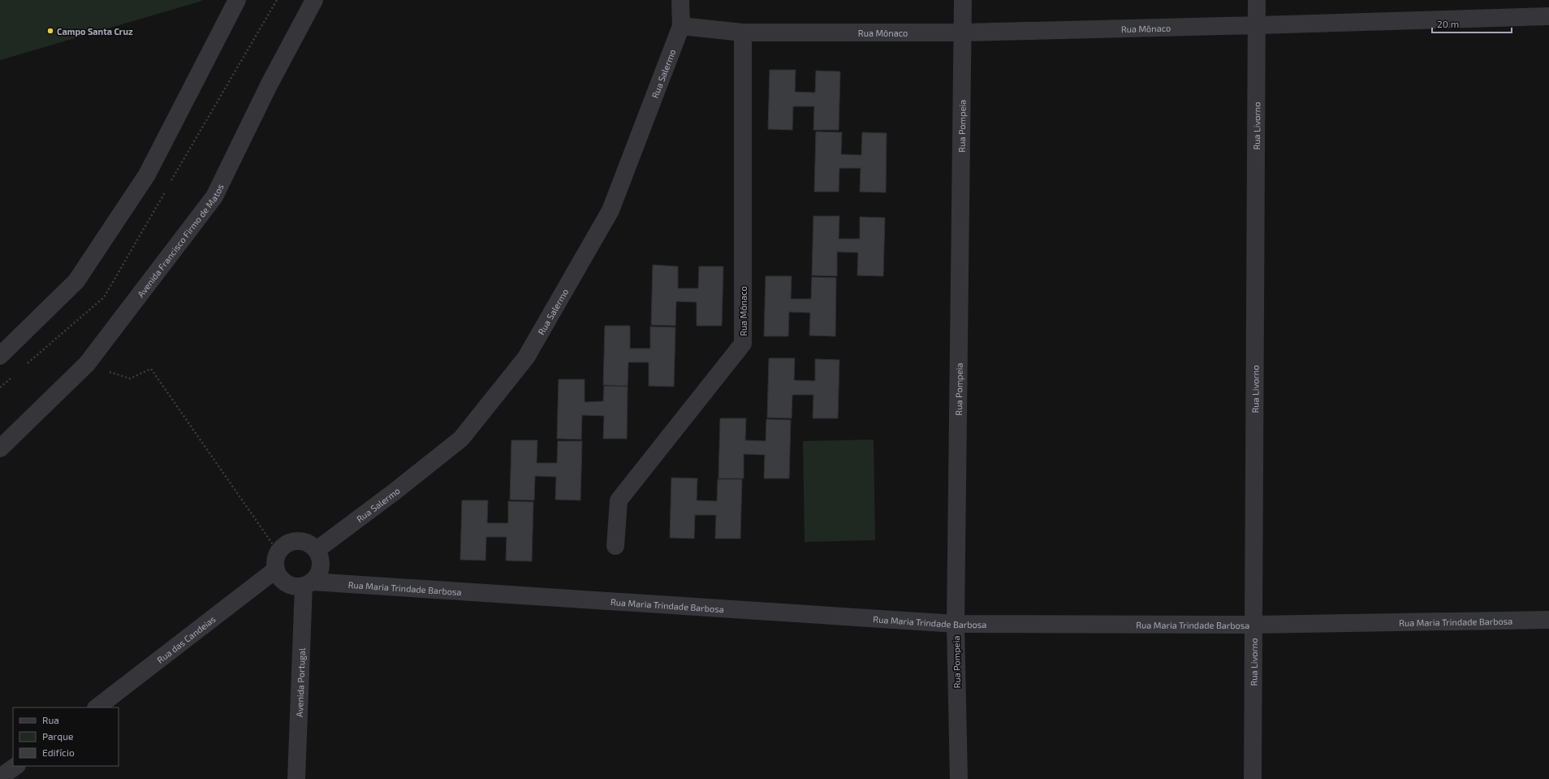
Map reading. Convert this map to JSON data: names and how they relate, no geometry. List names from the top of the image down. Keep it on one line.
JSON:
{"streets":{"street":["Rua Mônaco","Rua Salermo","Rua Livorno","Rua Pompeia","Avenida Francisco Firmo de Matos","Rua Maria Trindade Barbosa","Rua das Candeias","Avenida Portugal"]},"crossings":[["Rua Mônaco","Rua Salermo"],["Rua Mônaco","Rua Livorno"],["Rua Mônaco","Rua Pompeia"],["Rua Salermo","Rua Maria Trindade Barbosa"],["Rua Salermo","Rua das Candeias"],["Rua Salermo","Avenida Portugal"],["Rua Livorno","Rua Maria Trindade Barbosa"],["Rua Pompeia","Rua Maria Trindade Barbosa"],["Rua Maria Trindade Barbosa","Rua das Candeias"],["Rua Maria Trindade Barbosa","Avenida Portugal"],["Rua das Candeias","Avenida Portugal"]],"places":["Campo Santa Cruz"],"legend":["Rua","Parque","Edifício"],"scale_bar":"20 m"}
